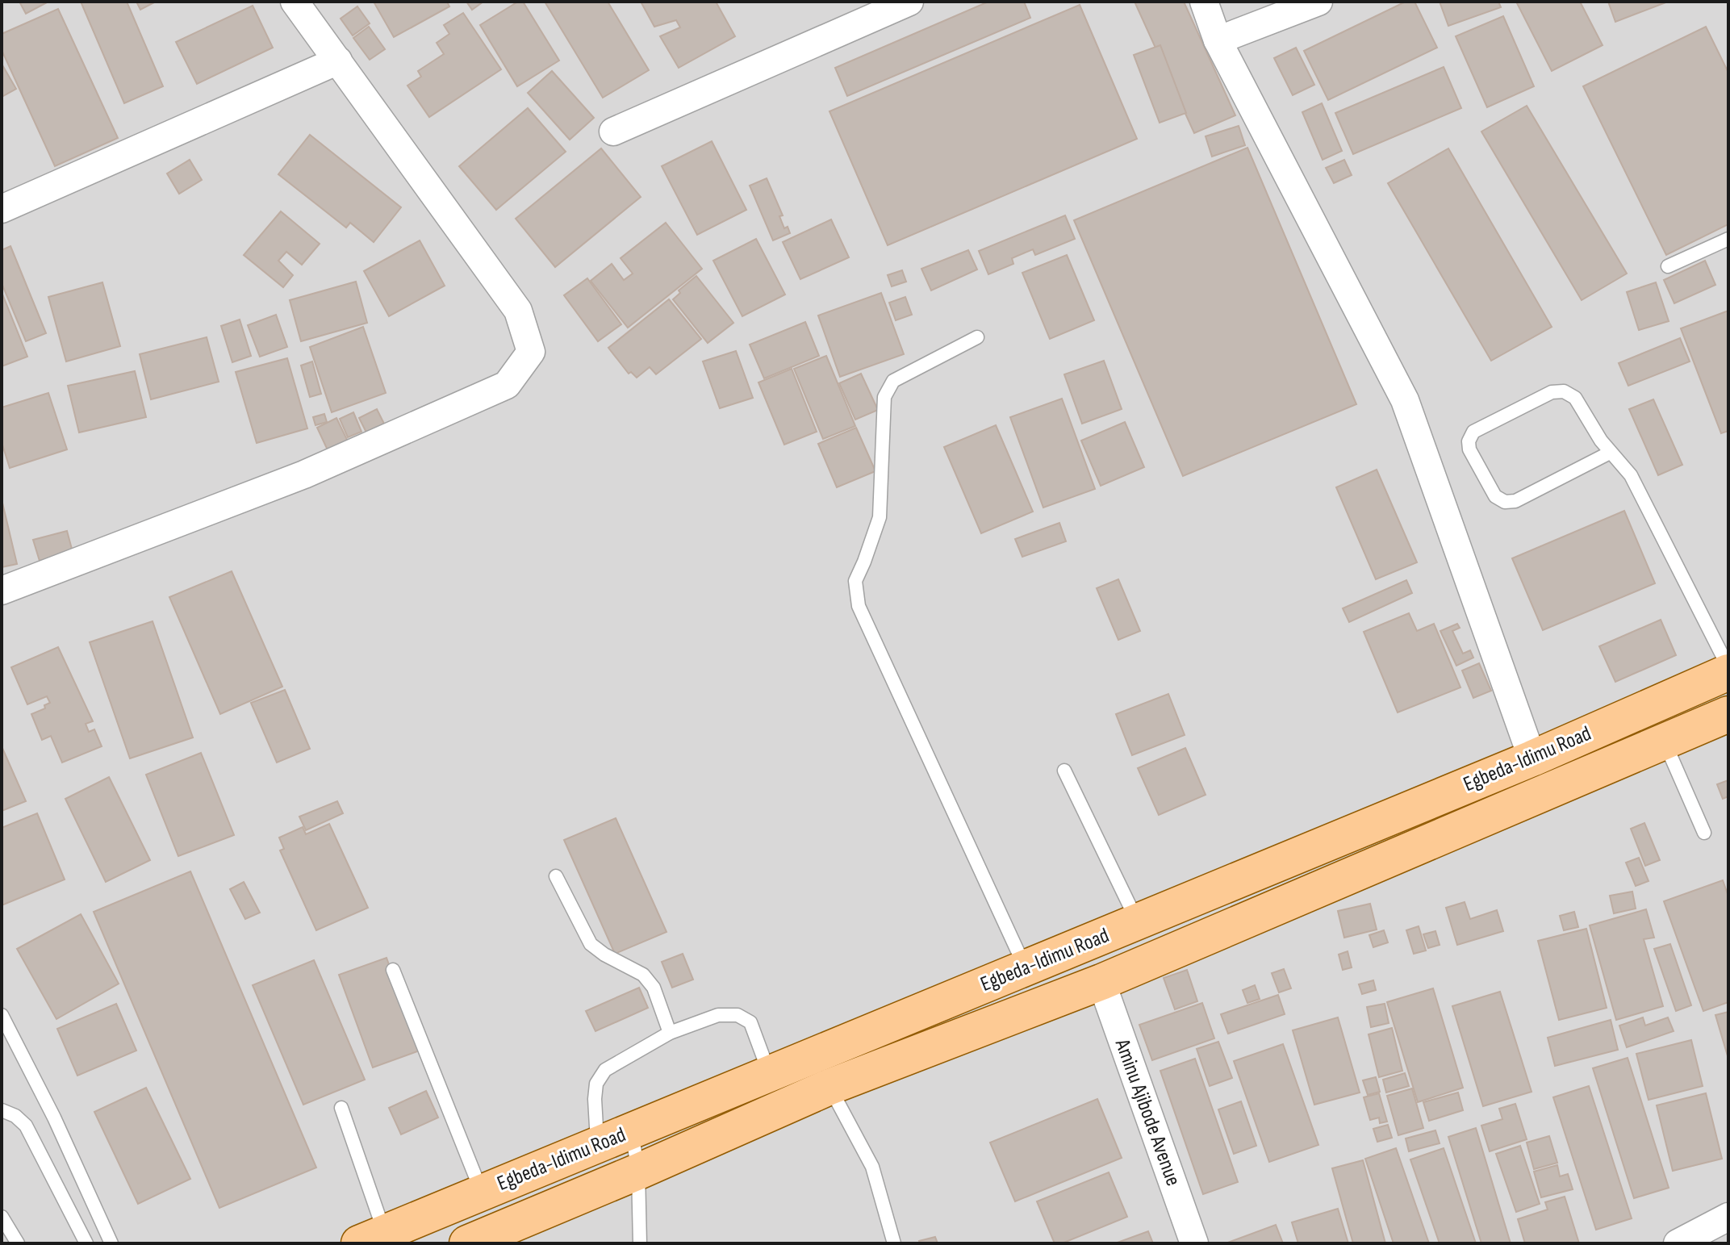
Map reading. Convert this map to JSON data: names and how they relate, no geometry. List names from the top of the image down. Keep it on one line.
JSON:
{"streets":{"main road":["Egbeda-Idimu Road"],"street":["Aminu Ajibode Avenue"]},"crossings":[["Egbeda-Idimu Road","Aminu Ajibode Avenue"]]}
